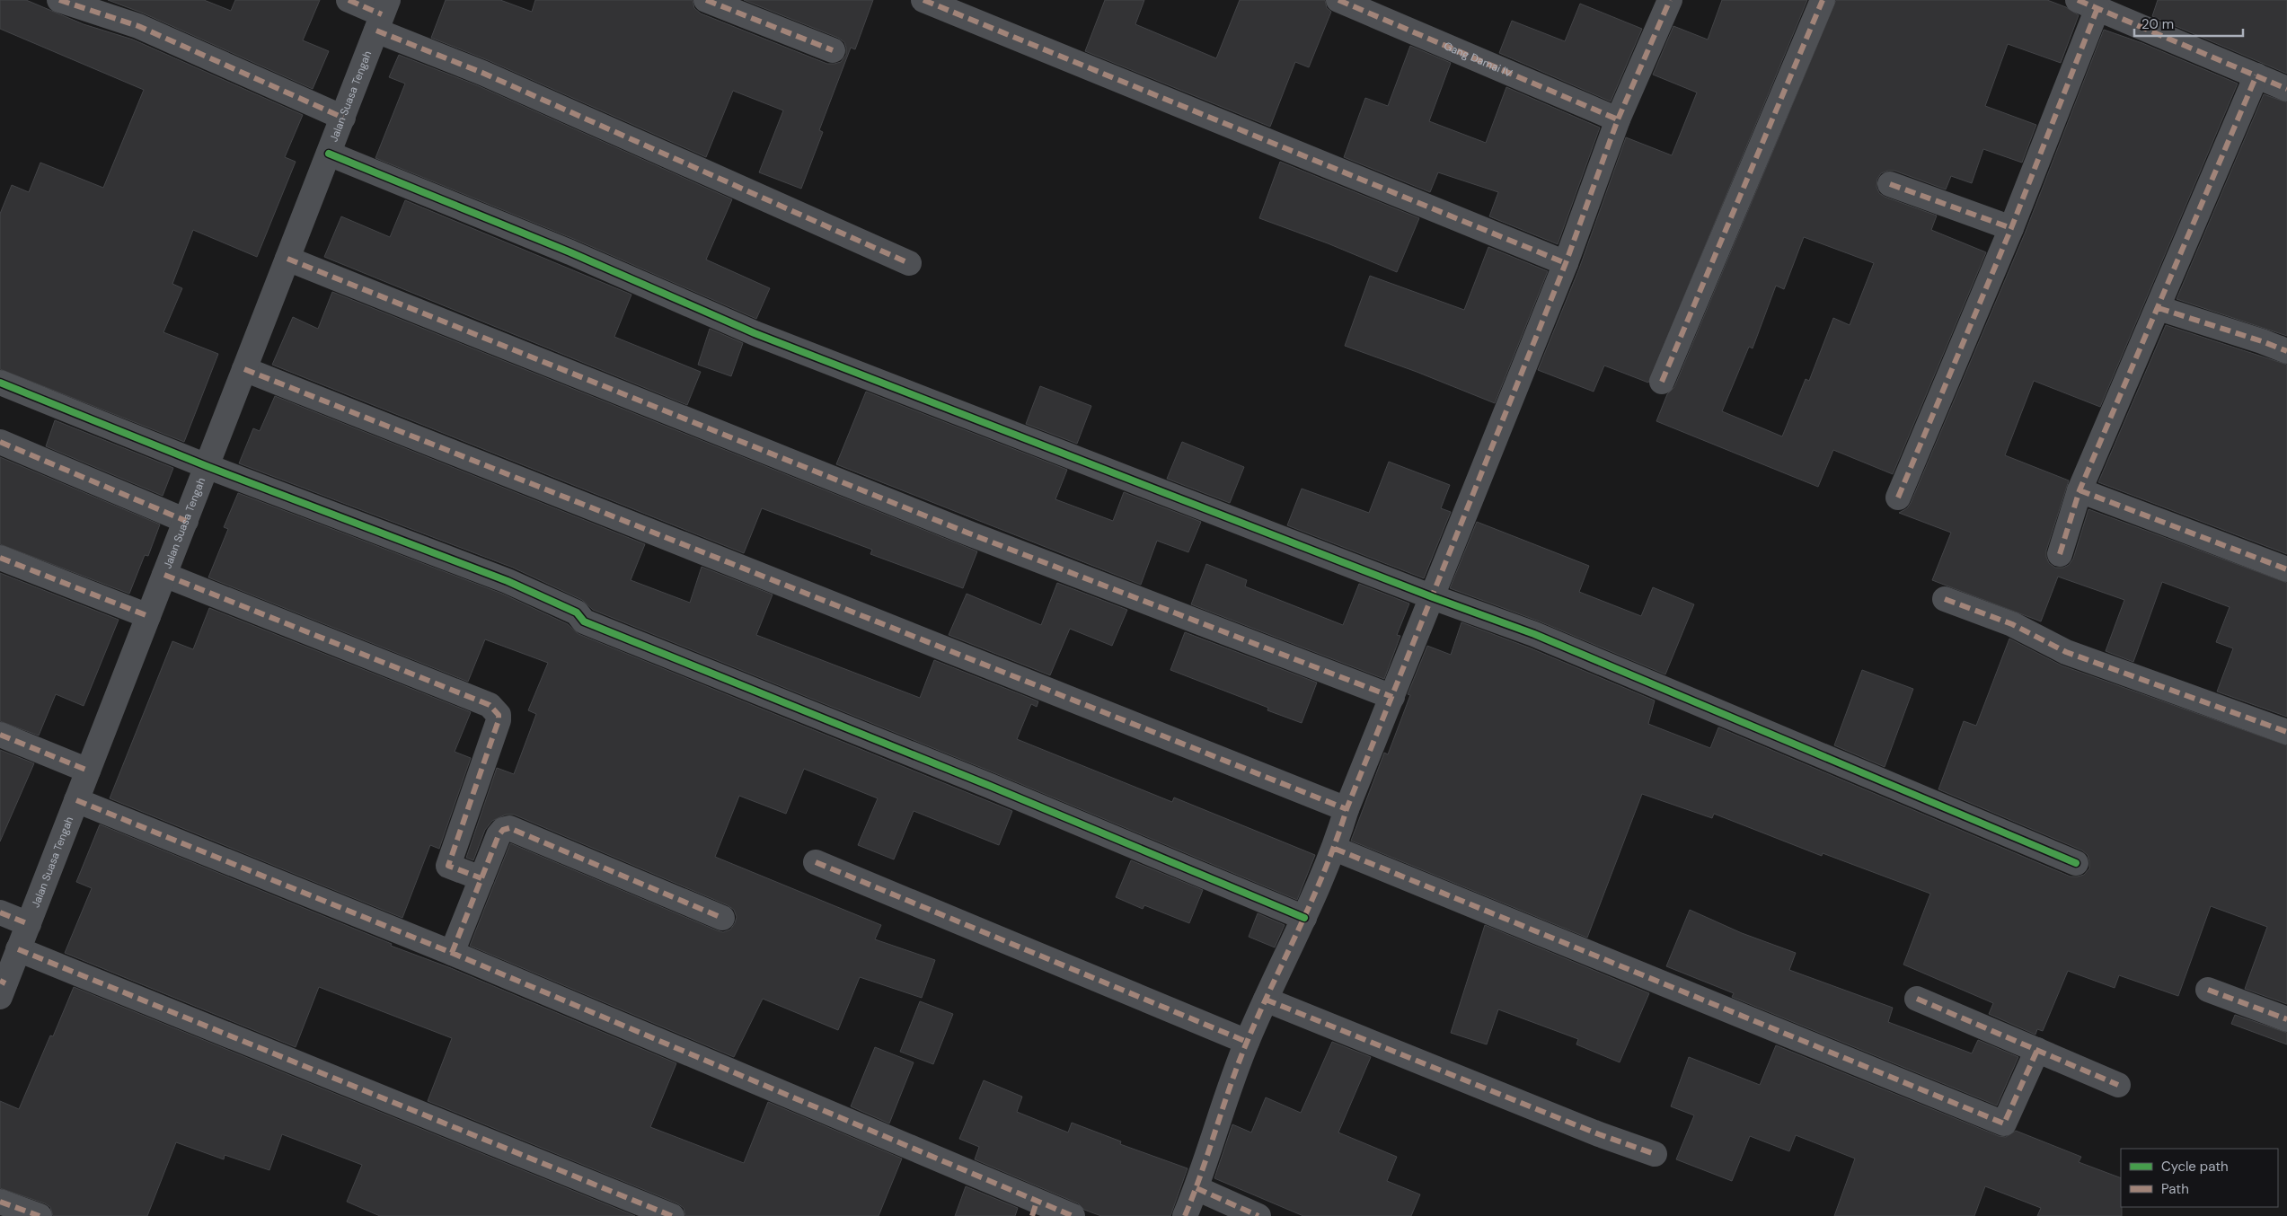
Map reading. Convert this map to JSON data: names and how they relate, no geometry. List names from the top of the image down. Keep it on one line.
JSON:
{"streets":{"street":["Gang Damai IV","Jalan Suasa Tengah"]},"legend":["Cycle path","Path"],"scale_bar":"20 m"}
